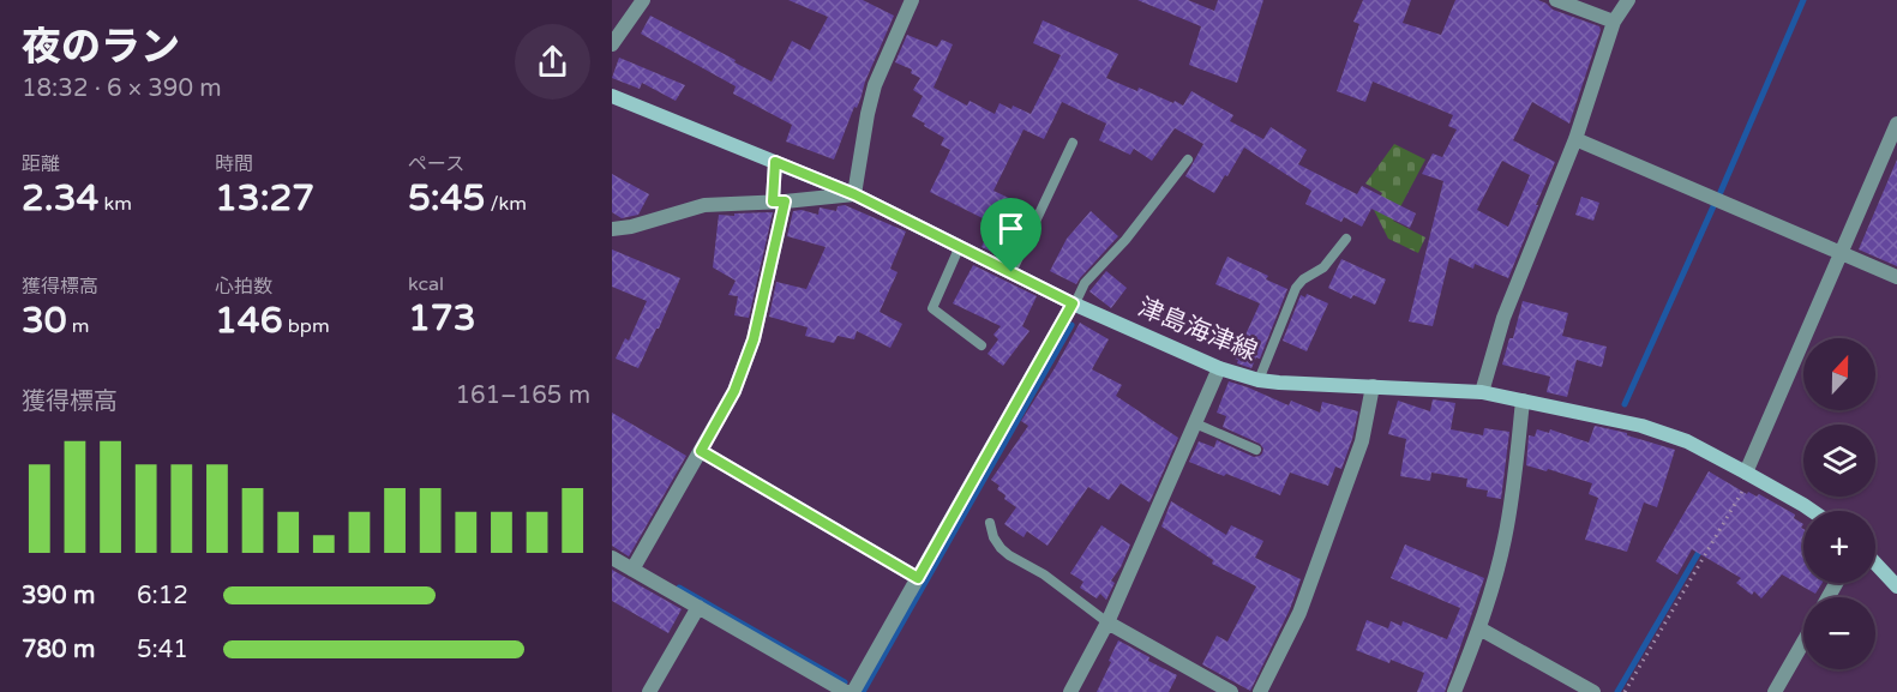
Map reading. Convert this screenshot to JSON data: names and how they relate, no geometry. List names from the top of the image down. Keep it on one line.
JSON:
{"streets":{"main road":["津島海津線"]},"north":"top","page":{"heading":["夜のラン","18:32 · 6 × 390 m"],"stats":[["距離","2.34 km"],["時間","13:27"],["ペース","5:45 /km"],["獲得標高","30 m"],["心拍数","146 bpm"],["kcal","173"]],"map_buttons":["+","−"],"chart":["獲得標高","161–165 m"],"list":[{"name":"390 m","note":"6:12"},{"name":"780 m","note":"5:41"}]}}
